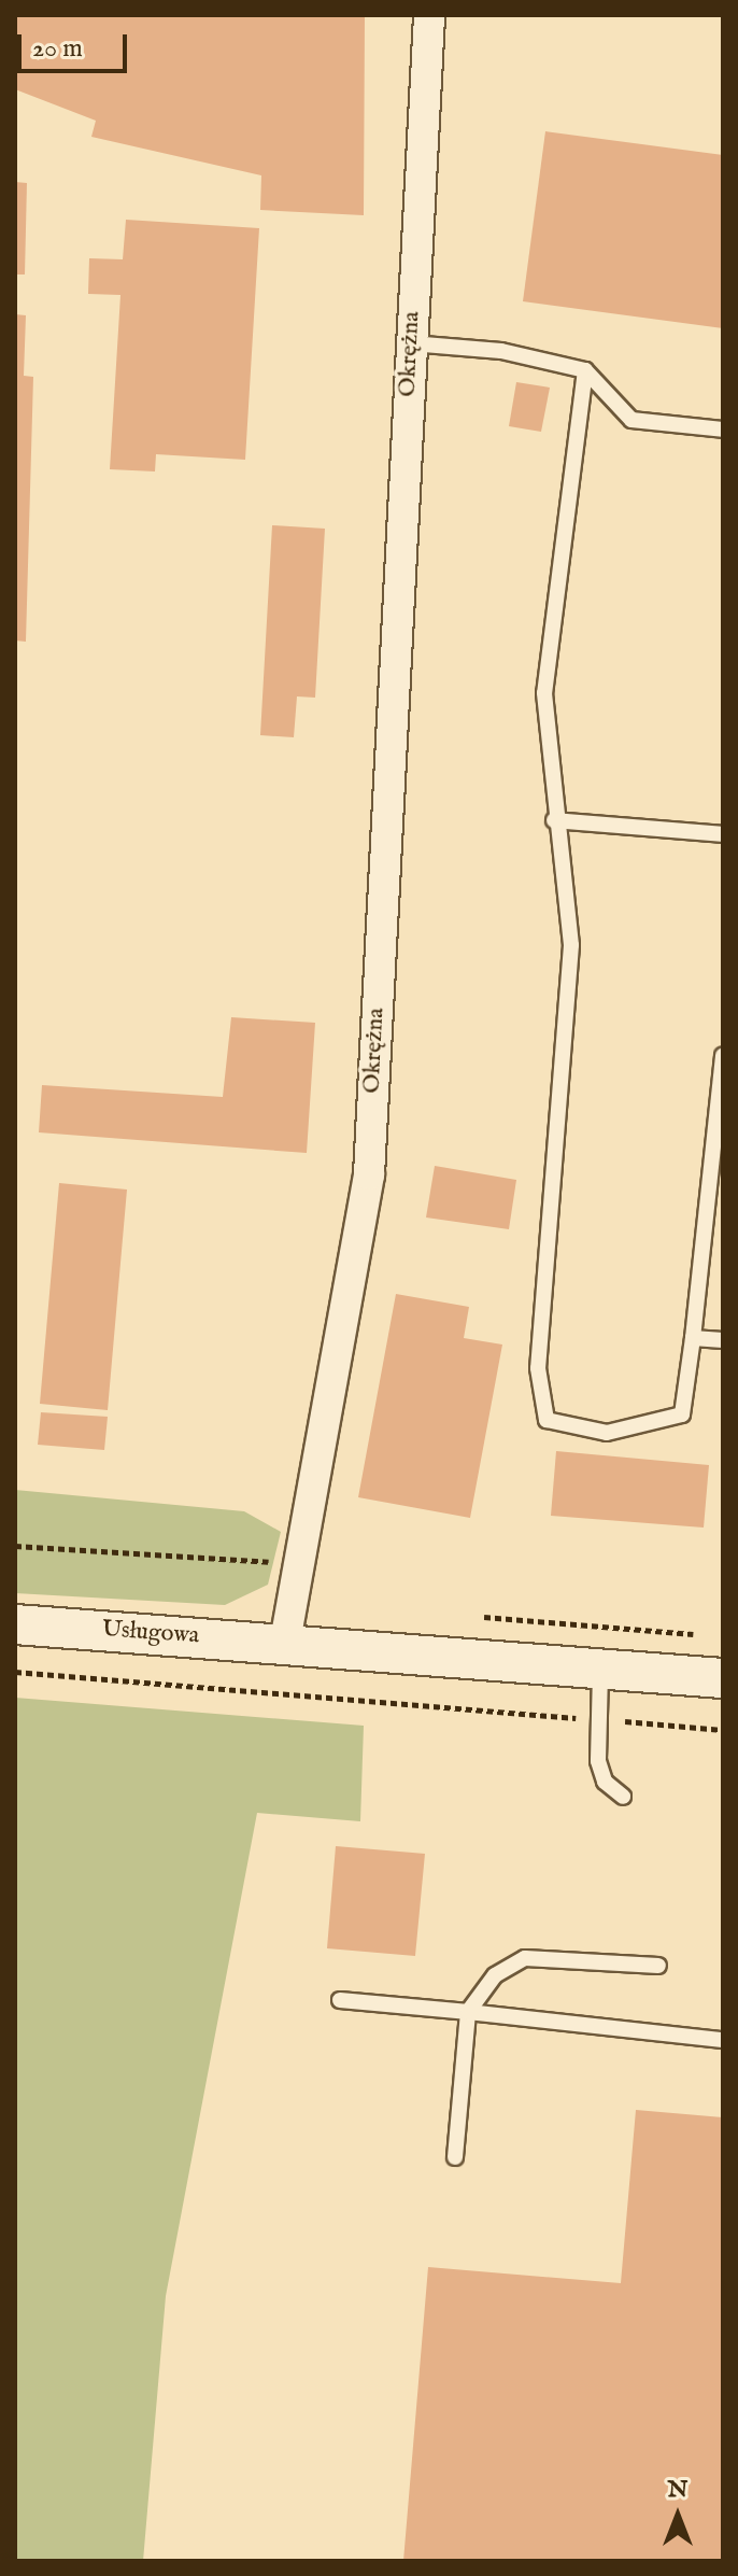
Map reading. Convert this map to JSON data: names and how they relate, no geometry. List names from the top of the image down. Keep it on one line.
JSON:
{"streets":{"street":["Okrężna","Usługowa"]},"crossings":[["Okrężna","Usługowa"]],"scale_bar":"20 m","north":"top"}
